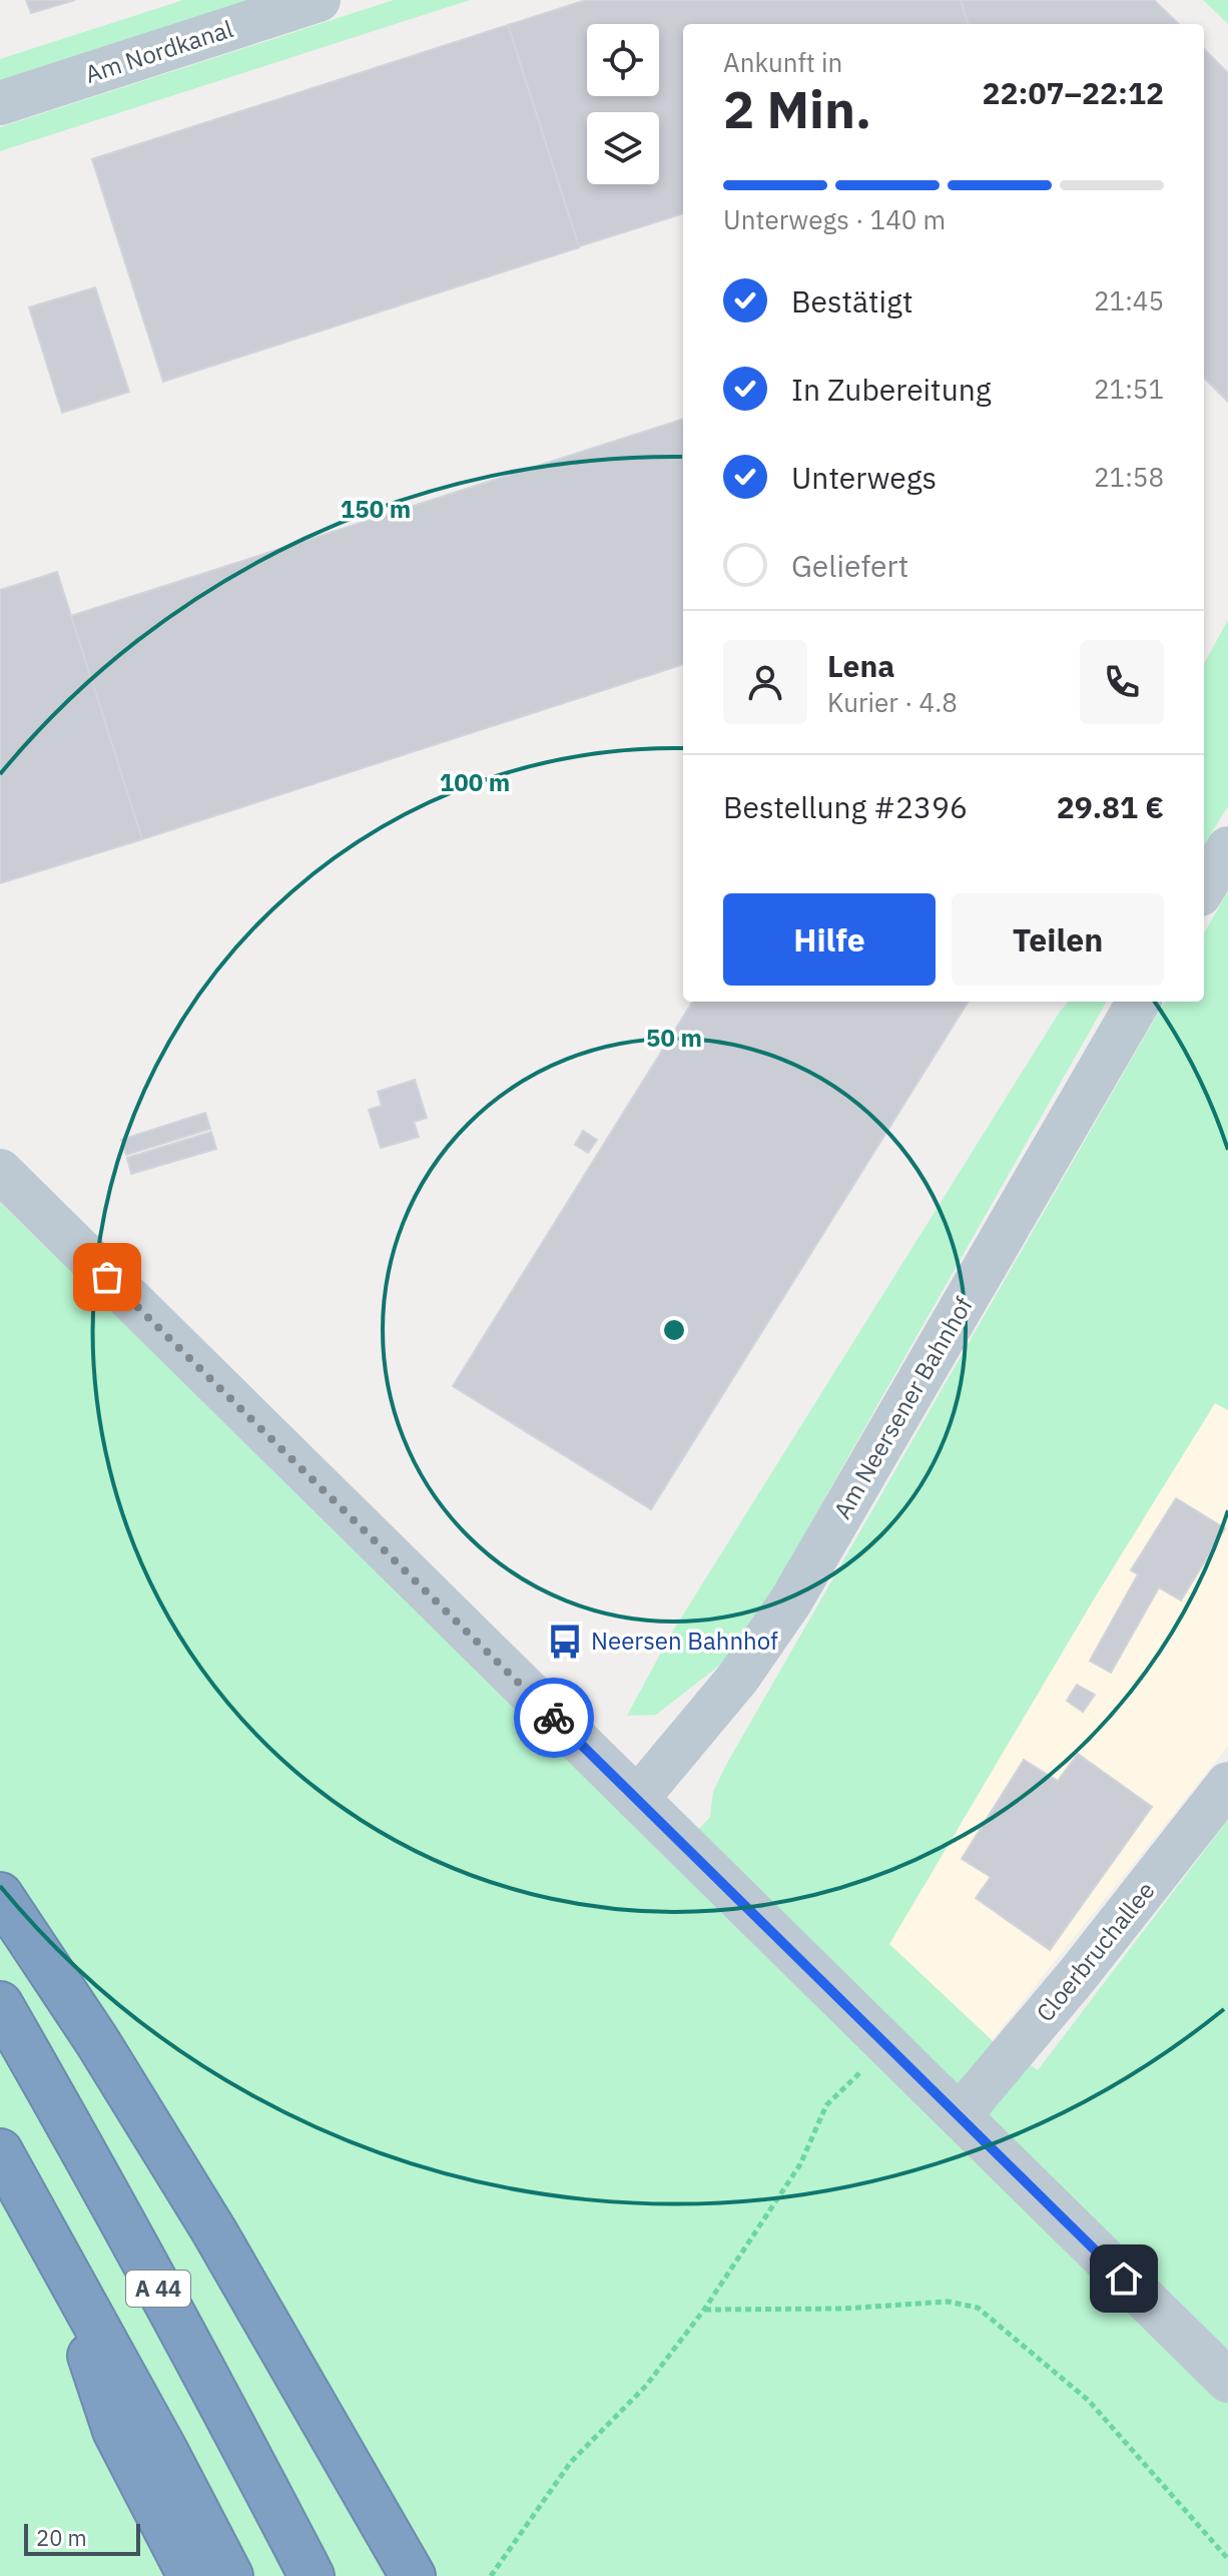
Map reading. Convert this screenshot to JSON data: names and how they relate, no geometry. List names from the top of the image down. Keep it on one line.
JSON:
{"streets":{"highway":["A 44"],"street":["Am Nordkanal","Am Neersener Bahnhof","Cloerbruchallee"]},"places":{"bus stop":["Neersen Bahnhof"]},"scale_bar":"20 m","page":{"heading":["2 Min.","Ankunft in","22:07–22:12"],"panel":["Lena","Kurier · 4.8","Bestellung #2396","29.81 €"],"bar":"Unterwegs · 140 m","list":[["Bestätigt","21:45"],["In Zubereitung","21:51"],["Unterwegs","21:58"],"Geliefert"],"buttons":["Hilfe","Teilen"],"scale":"20 m"},"rings":["150 m","100 m","50 m"]}
